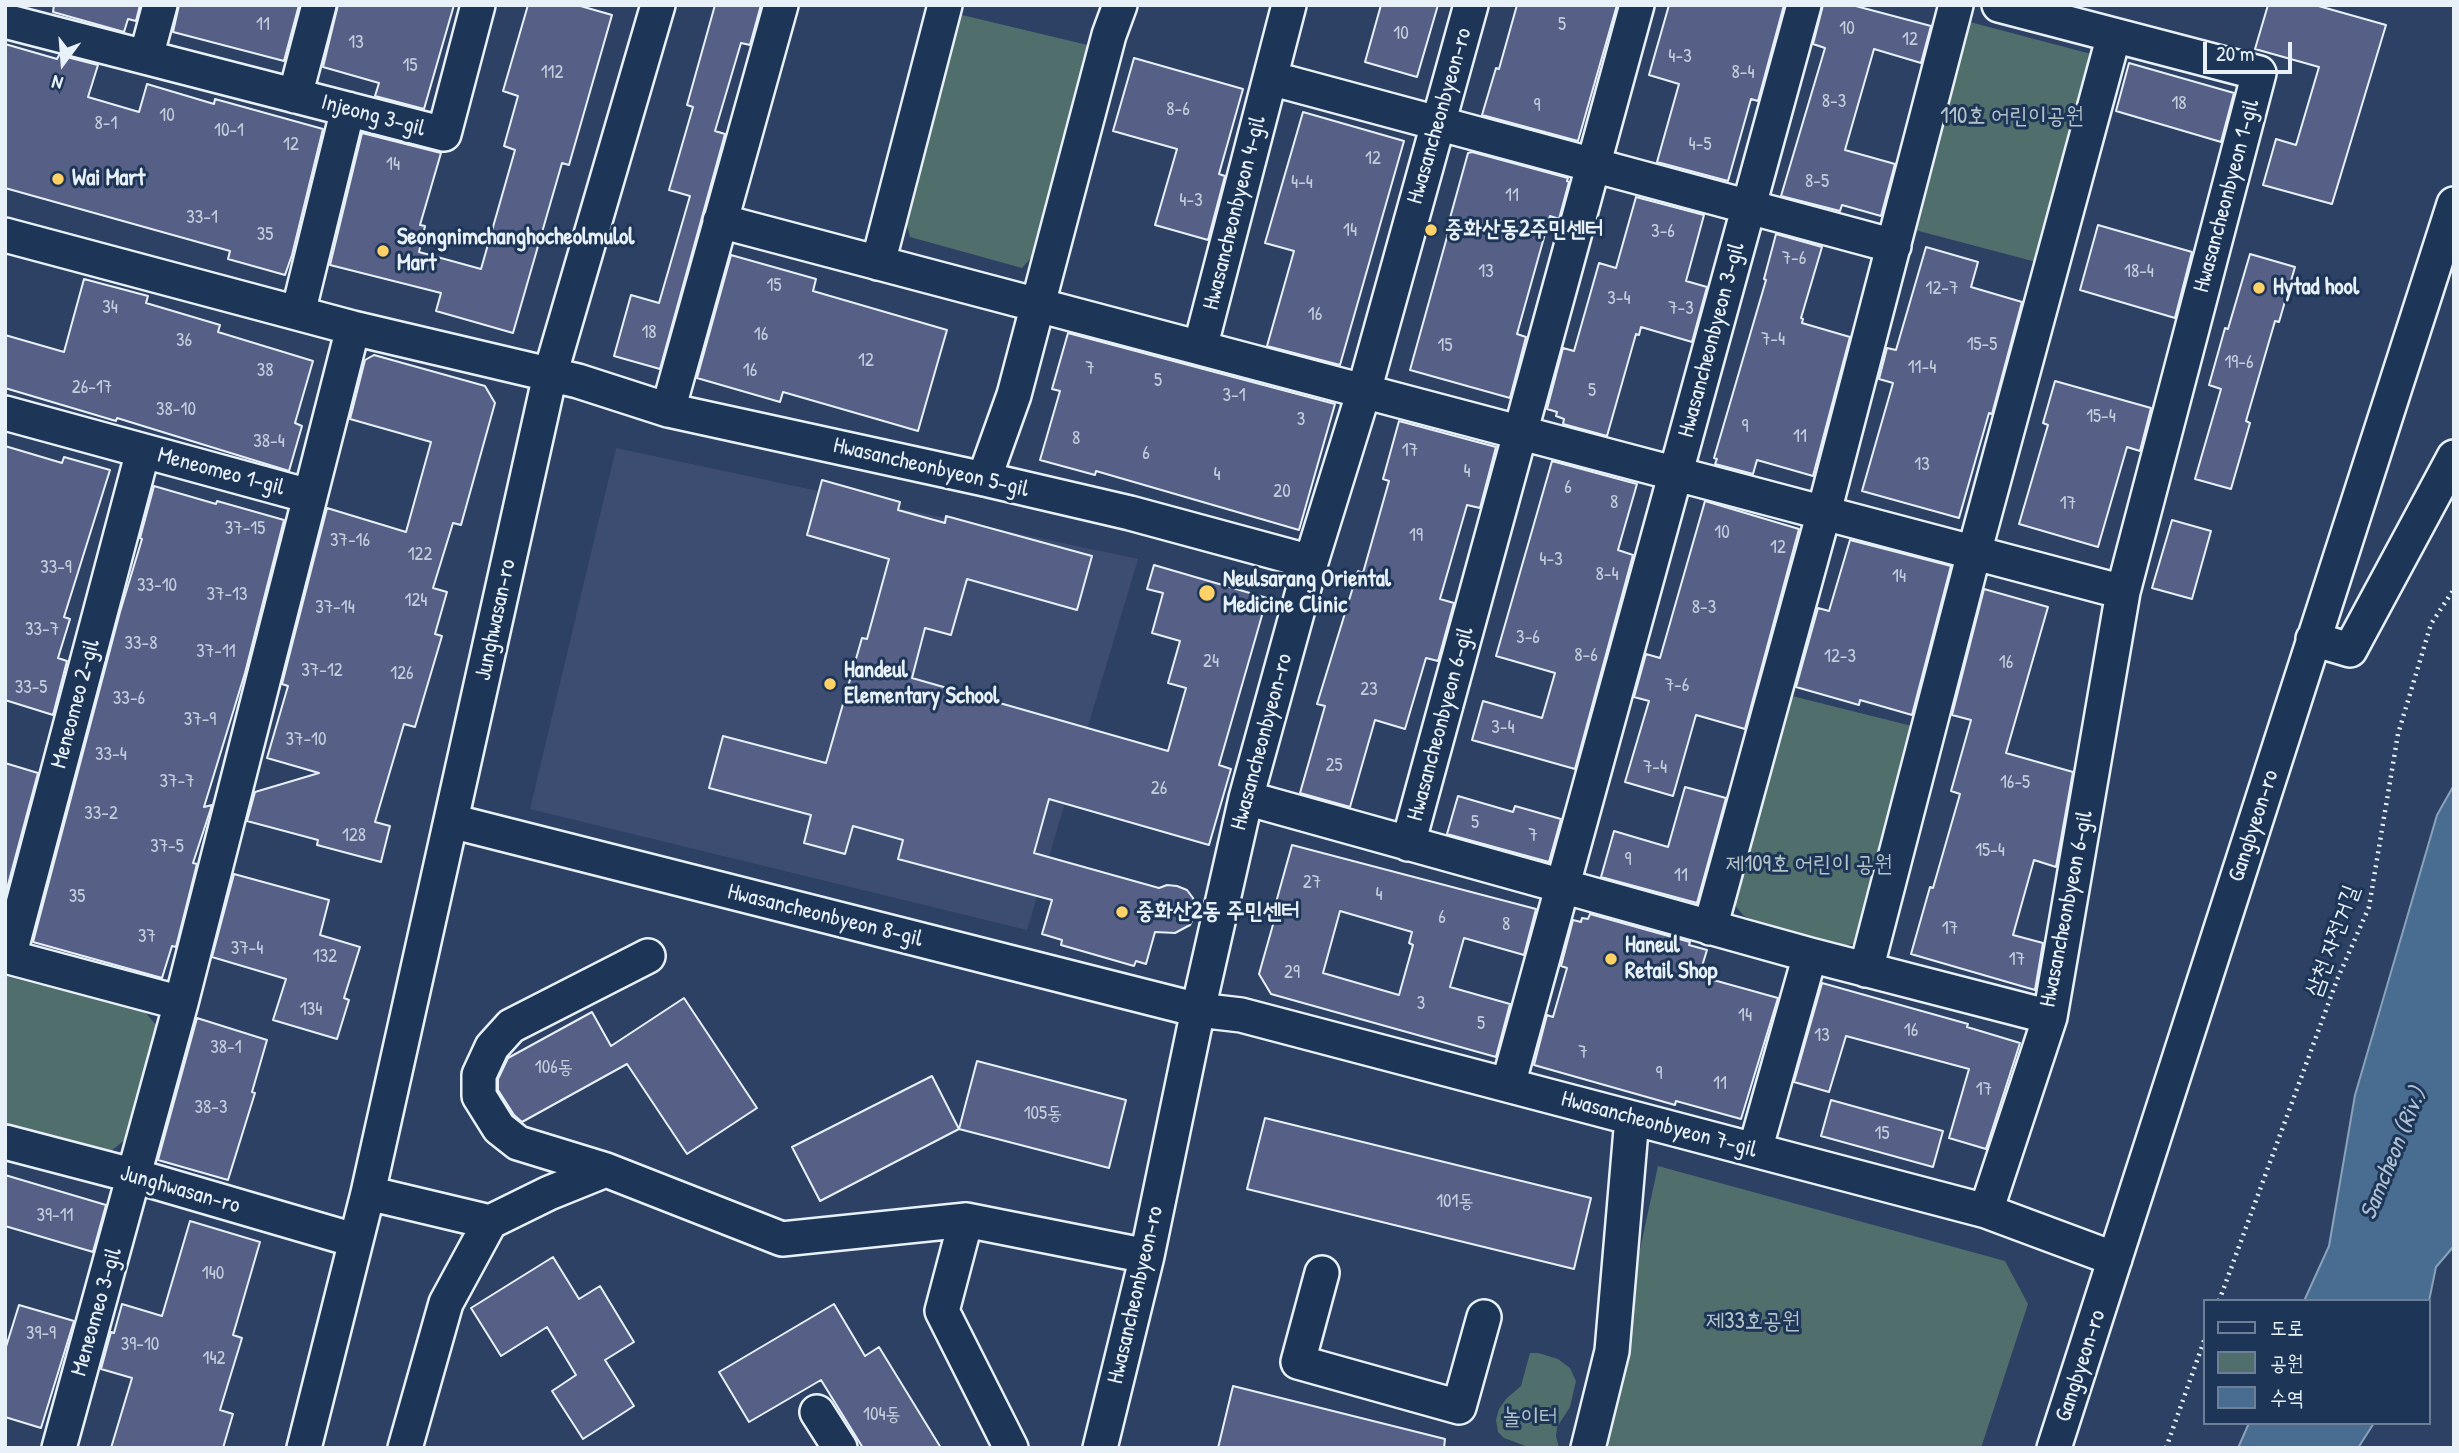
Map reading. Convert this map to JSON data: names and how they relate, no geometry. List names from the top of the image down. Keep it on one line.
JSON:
{"streets":{"street":["Injeong 3-gil","Hwasancheonbyeon-ro","Hwasancheonbyeon 1-gil","Hwasancheonbyeon 4-gil","Hwasancheonbyeon 3-gil","Hwasancheonbyeon 5-gil","Meneomeo 1-gil","Junghwasan-ro","Meneomeo 2-gil","Hwasancheonbyeon 6-gil","Gangbyeon-ro","Hwasancheonbyeon 8-gil","Hwasancheonbyeon 7-gil","Meneomeo 3-gil"],"path":["삼천 자전거길"]},"crossings":[["Hwasancheonbyeon-ro","Hwasancheonbyeon 5-gil"],["Hwasancheonbyeon-ro","Hwasancheonbyeon 6-gil"],["Hwasancheonbyeon-ro","Hwasancheonbyeon 8-gil"],["Hwasancheonbyeon-ro","Hwasancheonbyeon 7-gil"],["Hwasancheonbyeon 1-gil","Hwasancheonbyeon 6-gil"],["Hwasancheonbyeon 3-gil","Hwasancheonbyeon 6-gil"],["Hwasancheonbyeon 5-gil","Junghwasan-ro"],["Meneomeo 1-gil","Meneomeo 2-gil"],["Junghwasan-ro","Hwasancheonbyeon 8-gil"],["Junghwasan-ro","Meneomeo 3-gil"],["Gangbyeon-ro","Hwasancheonbyeon 7-gil"],["Hwasancheonbyeon 8-gil","Hwasancheonbyeon 7-gil"]],"water":["Samcheon (Riv.)"],"parks":["110호 어린이공원","제109호 어린이 공원","제33호공원","놀이터"],"places":["Wai Mart","중화산동2주민센터","Seongnimchanghocheolmulol Mart","Hytad hool","Neulsarang Oriental Medicine Clinic","Handeul Elementary School","중화산2동 주민센터","Haneul Retail Shop"],"house_numbers":["11","5","10","10","12","13","4-3","15","112","8-4","8-3","18","9","8-6","10","8-1","10-1","12","4-5","12","14","8-5","4-4","11","4-3","33-1","14","3-6","35","7-6","13","18-4","15","12-7","3-4","34","7-3","16","18","16","7-4","36","15-5","15","12","19-6","11-4","7","38","16","5","26-17","5","3-1","38-10","15-4","3","9","11","8","38-4","17","6","13","4","4","6","20","8","17","37-15","10","19","37-16","12","122","4-3","33-9","8-4","14","33-10","37-13","124","37-14","8-3","33-7","3-6","33-8","37-11","8-6","12-3","24","16","37-12","126","7-6","33-5","23","33-6","37-9","3-4","37-10","33-4","25","7-4","37-7","16-5","26","33-2","5","128","7","37-5","15-4","9","11","27","4","35","6","8","17","37","37-4","132","17","29","3","134","14","5","16","13","38-1","7","106동","9","11","17","38-3","105동","15","101동","39-11","140","39-9","39-10","142","104동"],"legend":["도로","공원","수역"],"scale_bar":"20 m","north":"bottom"}
